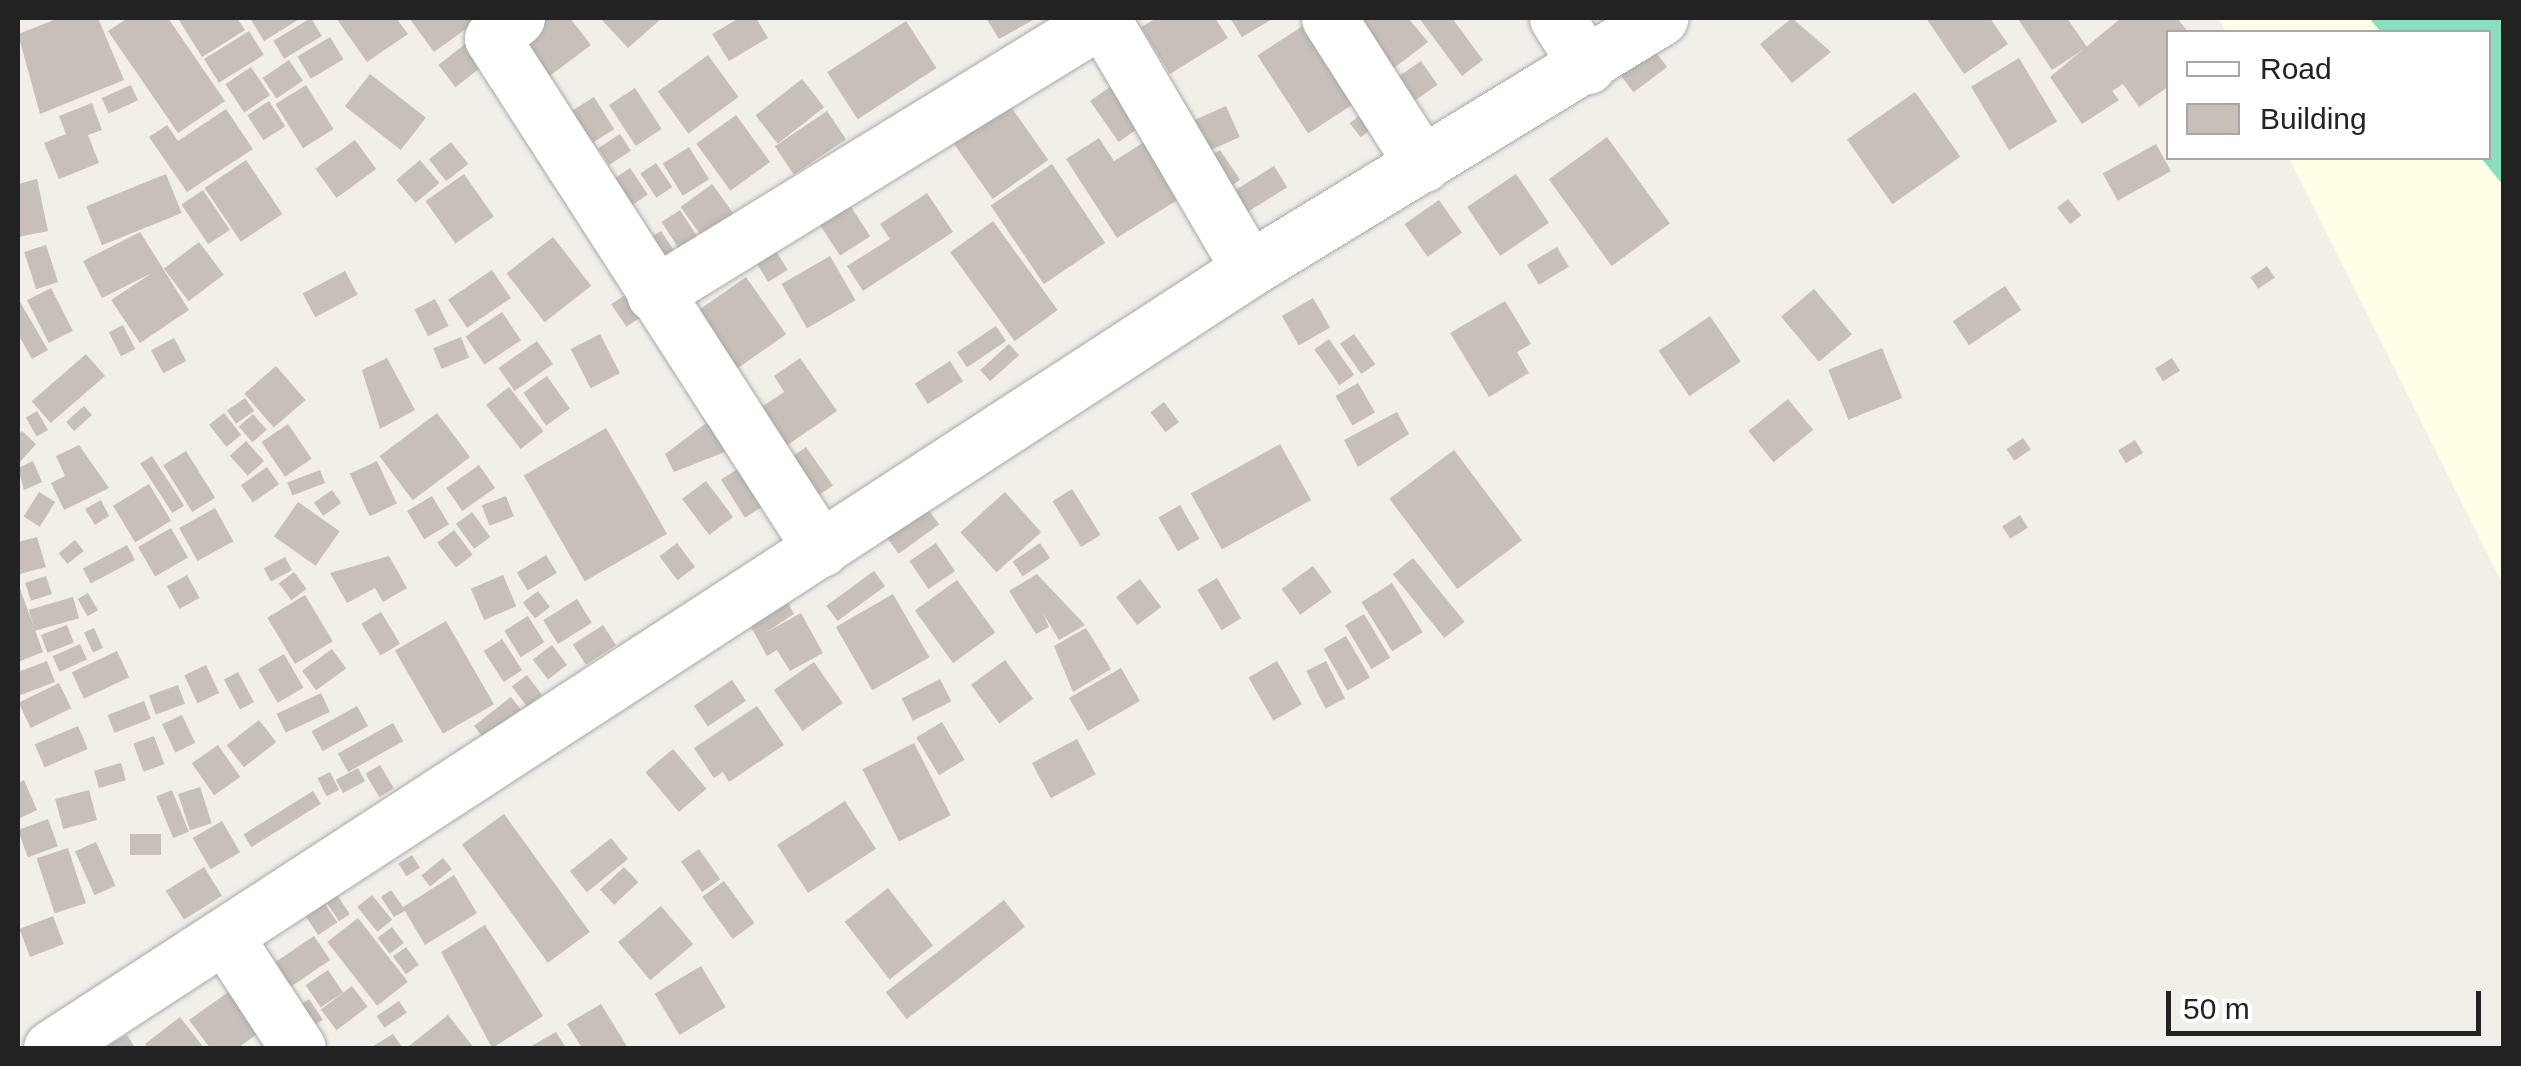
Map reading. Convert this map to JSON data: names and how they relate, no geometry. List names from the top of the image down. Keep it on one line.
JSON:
{"legend":["Road","Building"],"scale_bar":"50 m"}
